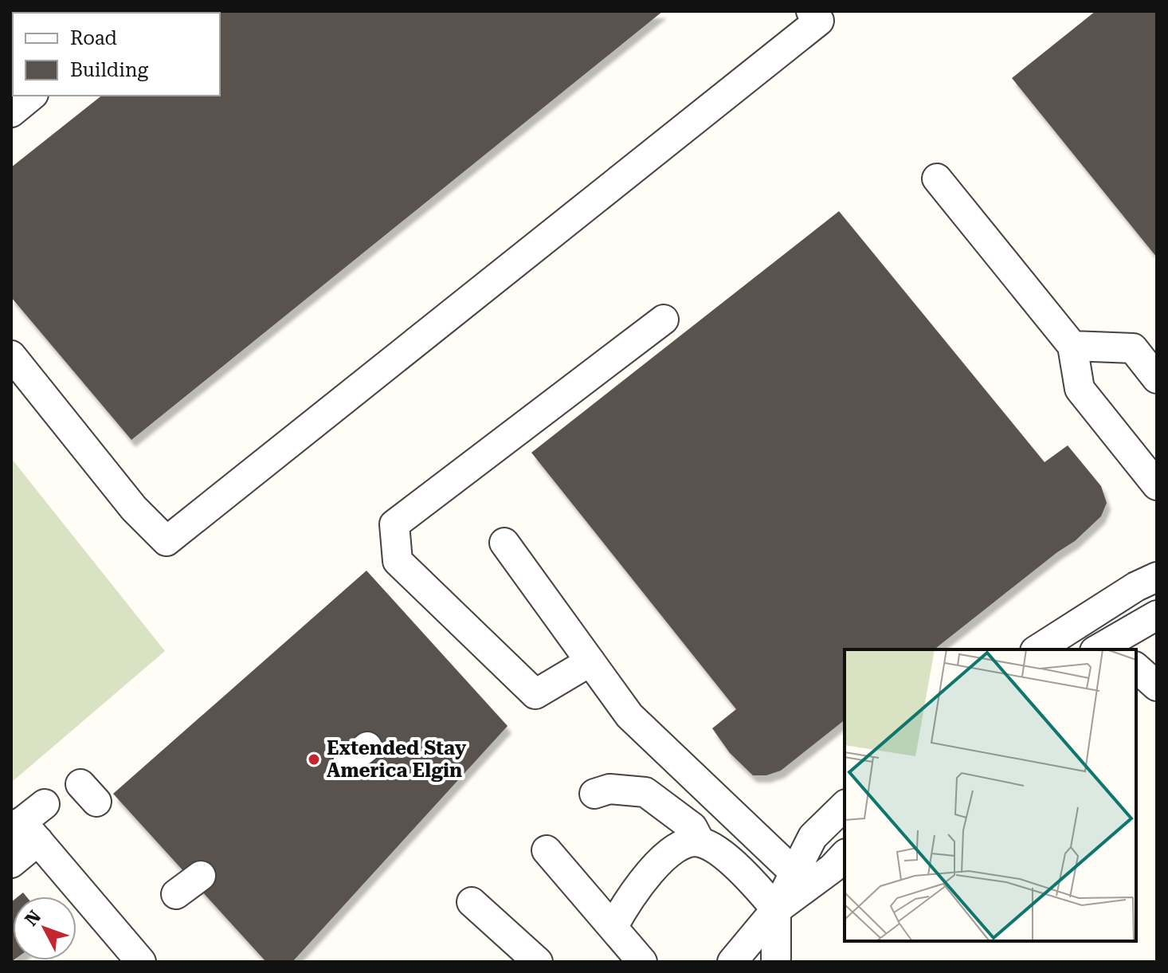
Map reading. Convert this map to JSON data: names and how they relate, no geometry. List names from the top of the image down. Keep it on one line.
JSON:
{"places":["Extended Stay America Elgin"],"legend":["Road","Building"],"north":"top left"}
